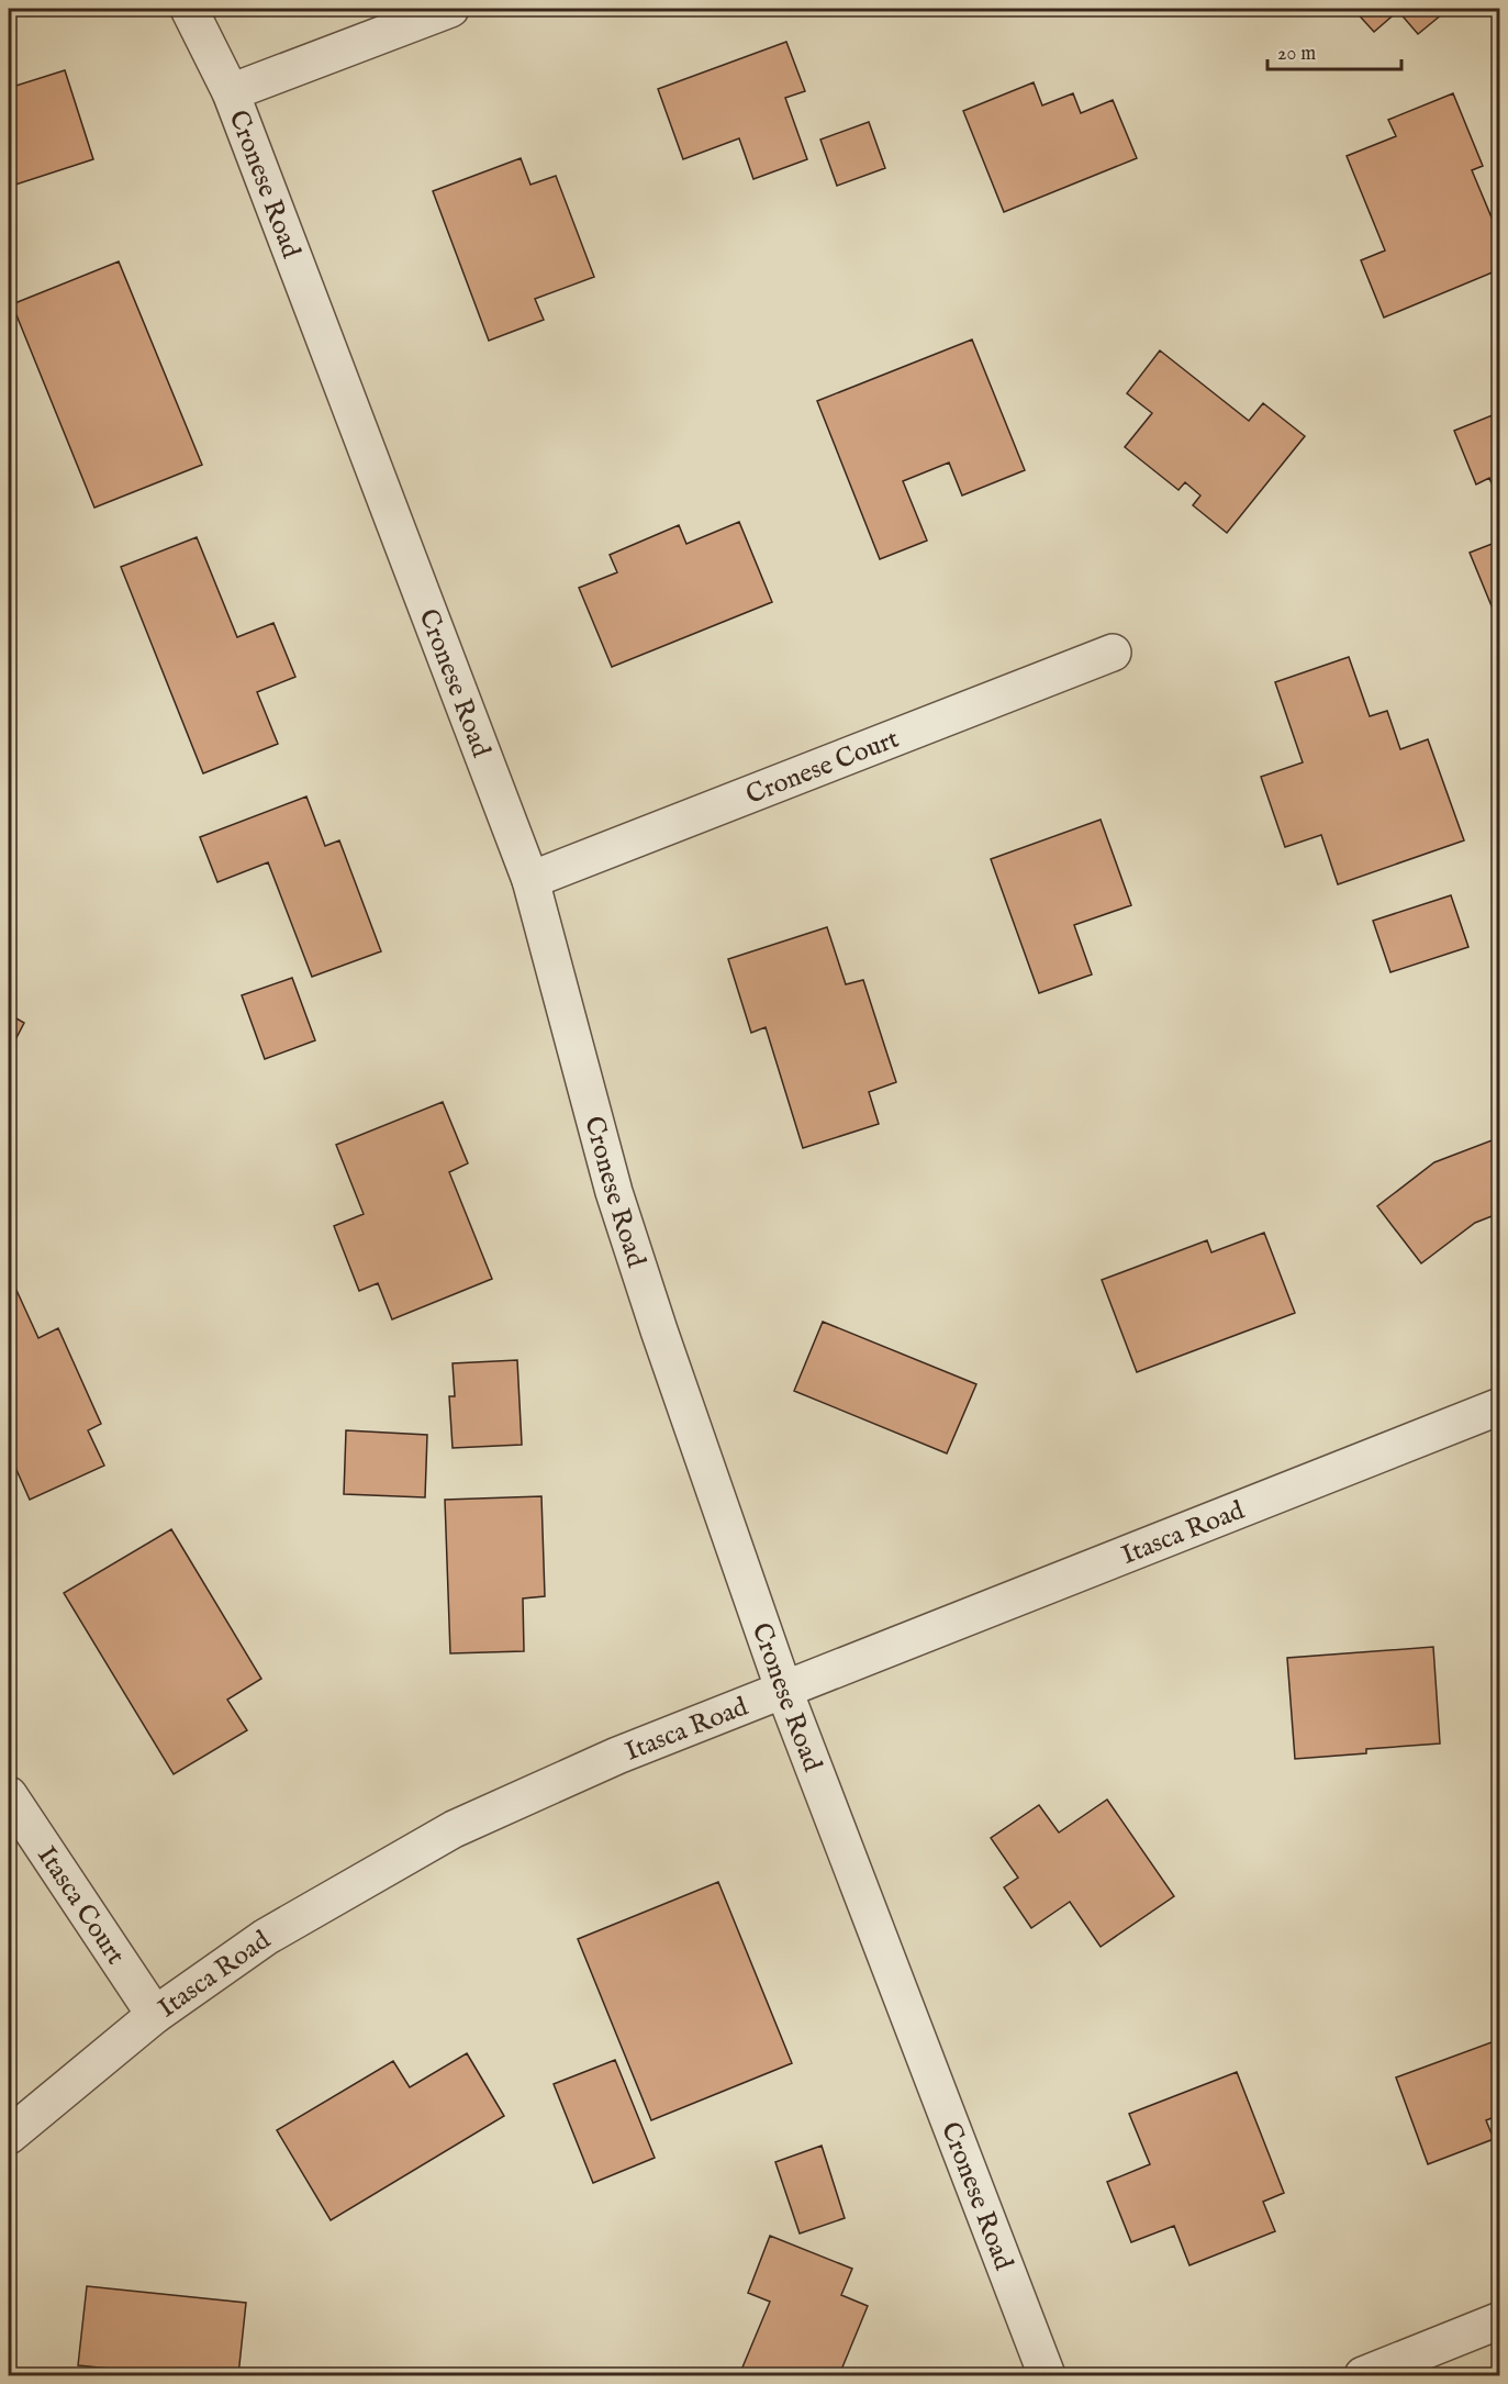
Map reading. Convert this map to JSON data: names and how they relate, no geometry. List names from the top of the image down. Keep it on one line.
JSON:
{"streets":{"street":["Cronese Road","Cronese Court","Itasca Road","Itasca Court"]},"crossings":[["Cronese Road","Cronese Court"],["Cronese Road","Itasca Road"],["Itasca Road","Itasca Court"]],"scale_bar":"20 m"}
